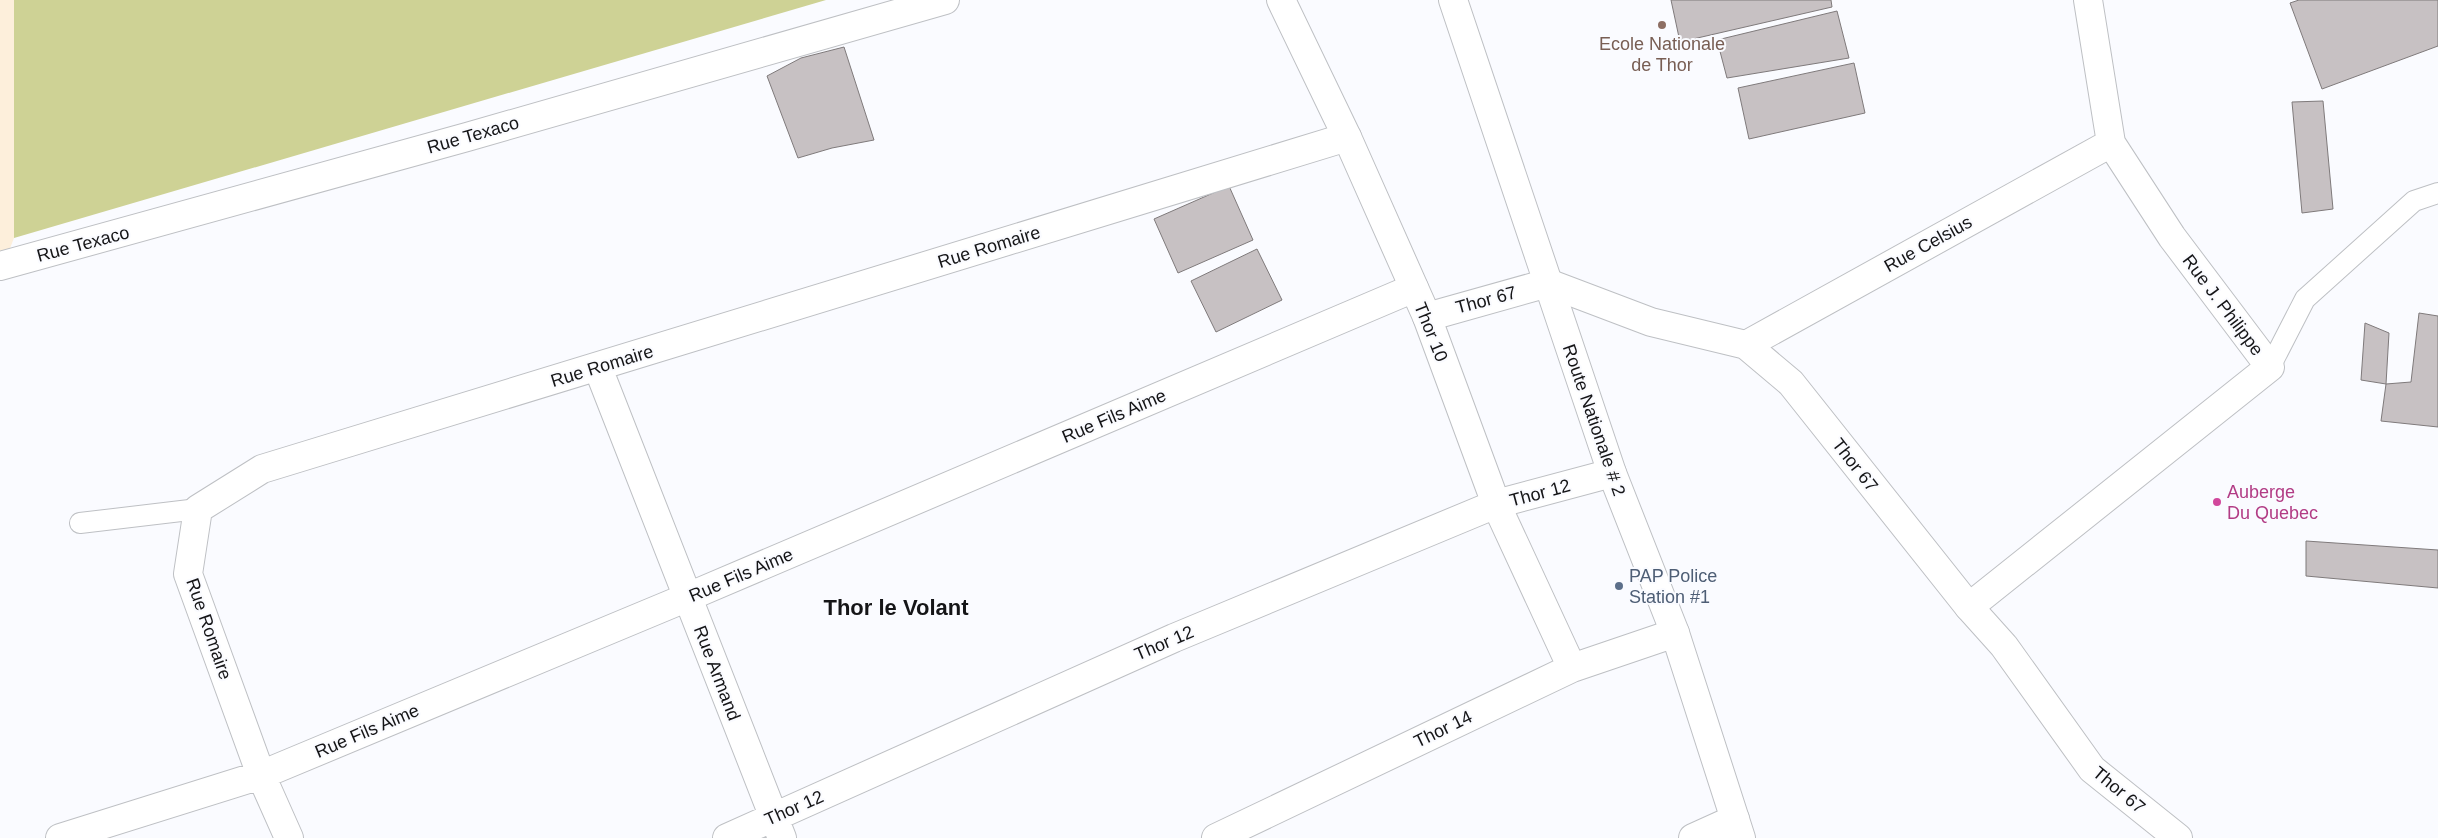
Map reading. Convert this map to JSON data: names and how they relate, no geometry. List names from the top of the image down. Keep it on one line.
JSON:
{"streets":{"street":["Rue Texaco","Rue Celsius","Rue Romaire","Thor 67","Rue J. Philippe","Thor 10","Rue Fils Aime","Route Nationale # 2","Thor 12","Rue Armand","Thor 14"]},"crossings":[["Rue Celsius","Thor 67"],["Rue Celsius","Rue J. Philippe"],["Rue Romaire","Thor 10"],["Rue Romaire","Rue Fils Aime"],["Rue Romaire","Rue Armand"],["Thor 67","Rue J. Philippe"],["Thor 67","Thor 10"],["Thor 67","Route Nationale # 2"],["Thor 10","Rue Fils Aime"],["Thor 10","Thor 12"],["Thor 10","Thor 14"],["Rue Fils Aime","Rue Armand"],["Route Nationale # 2","Thor 12"],["Route Nationale # 2","Thor 14"],["Thor 12","Rue Armand"]],"districts":["Thor le Volant"],"places":["Ecole Nationale de Thor","Auberge Du Quebec","PAP Police Station #1"]}
